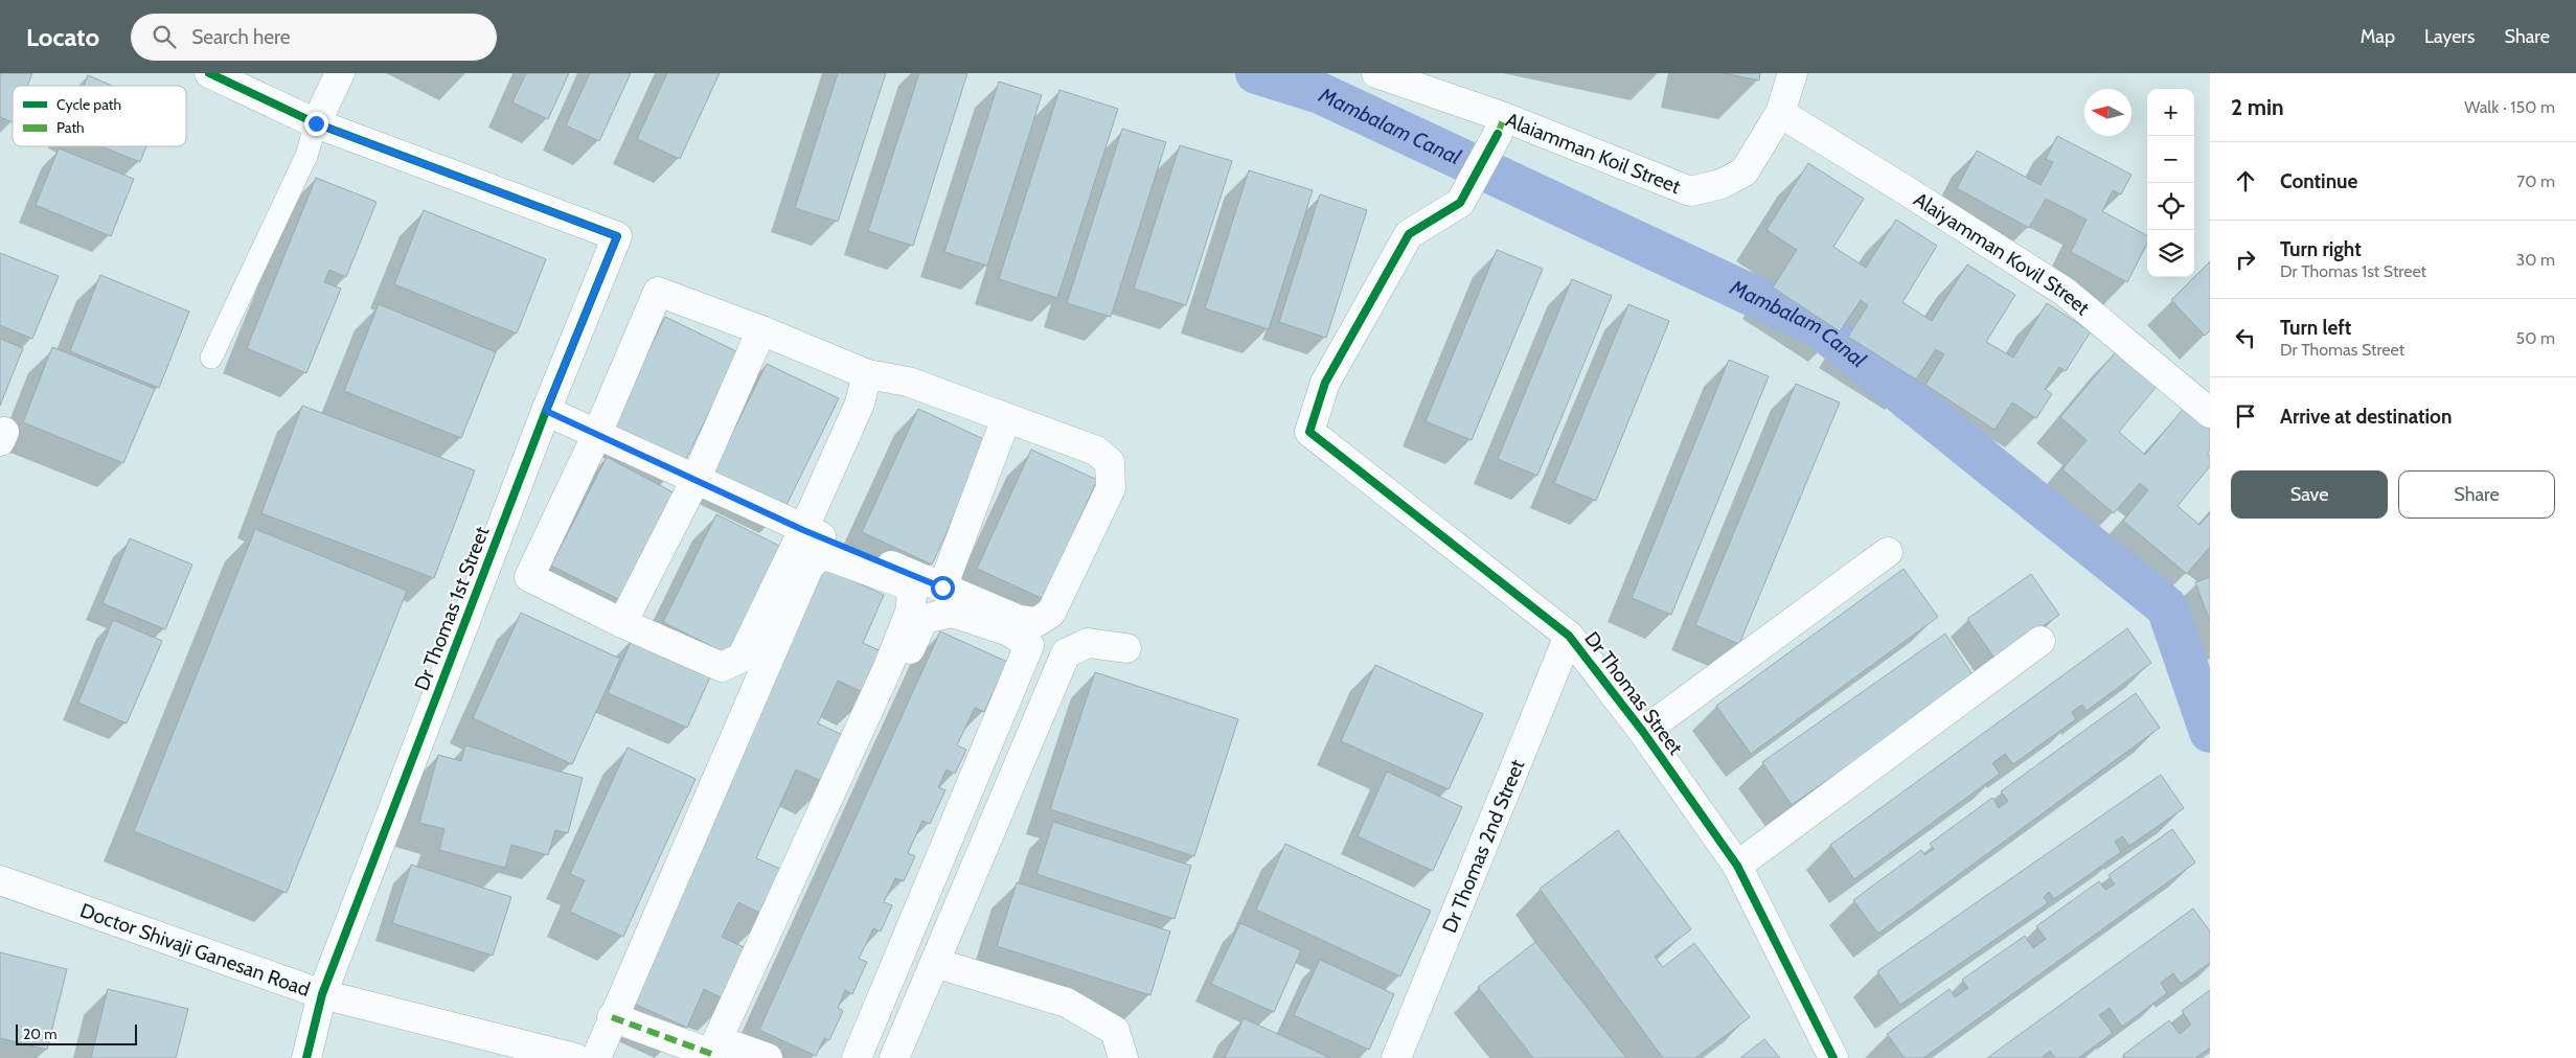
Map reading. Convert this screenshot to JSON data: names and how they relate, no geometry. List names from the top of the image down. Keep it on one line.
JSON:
{"streets":{"street":["Alaiamman Koil Street","Alaiyamman Kovil Street","Dr Thomas 1st Street","Dr Thomas Street","Dr Thomas 2nd Street","Doctor Shivaji Ganesan Road"]},"crossings":[["Alaiamman Koil Street","Alaiyamman Kovil Street"],["Dr Thomas 1st Street","Doctor Shivaji Ganesan Road"],["Dr Thomas Street","Dr Thomas 2nd Street"]],"water":["Mambalam Canal"],"legend":["Cycle path","Path"],"scale_bar":"20 m","north":"left","page":{"header":"Locato","search":"Search here","nav":["Map","Layers","Share"],"heading":["2 min","Walk · 150 m"],"map_buttons":["+","−"],"list":[["Continue","70 m"],["Turn right","Dr Thomas 1st Street","30 m"],["Turn left","Dr Thomas Street","50 m"],"Arrive at destination"],"buttons":["Save","Share"],"scale":"20 m"}}
